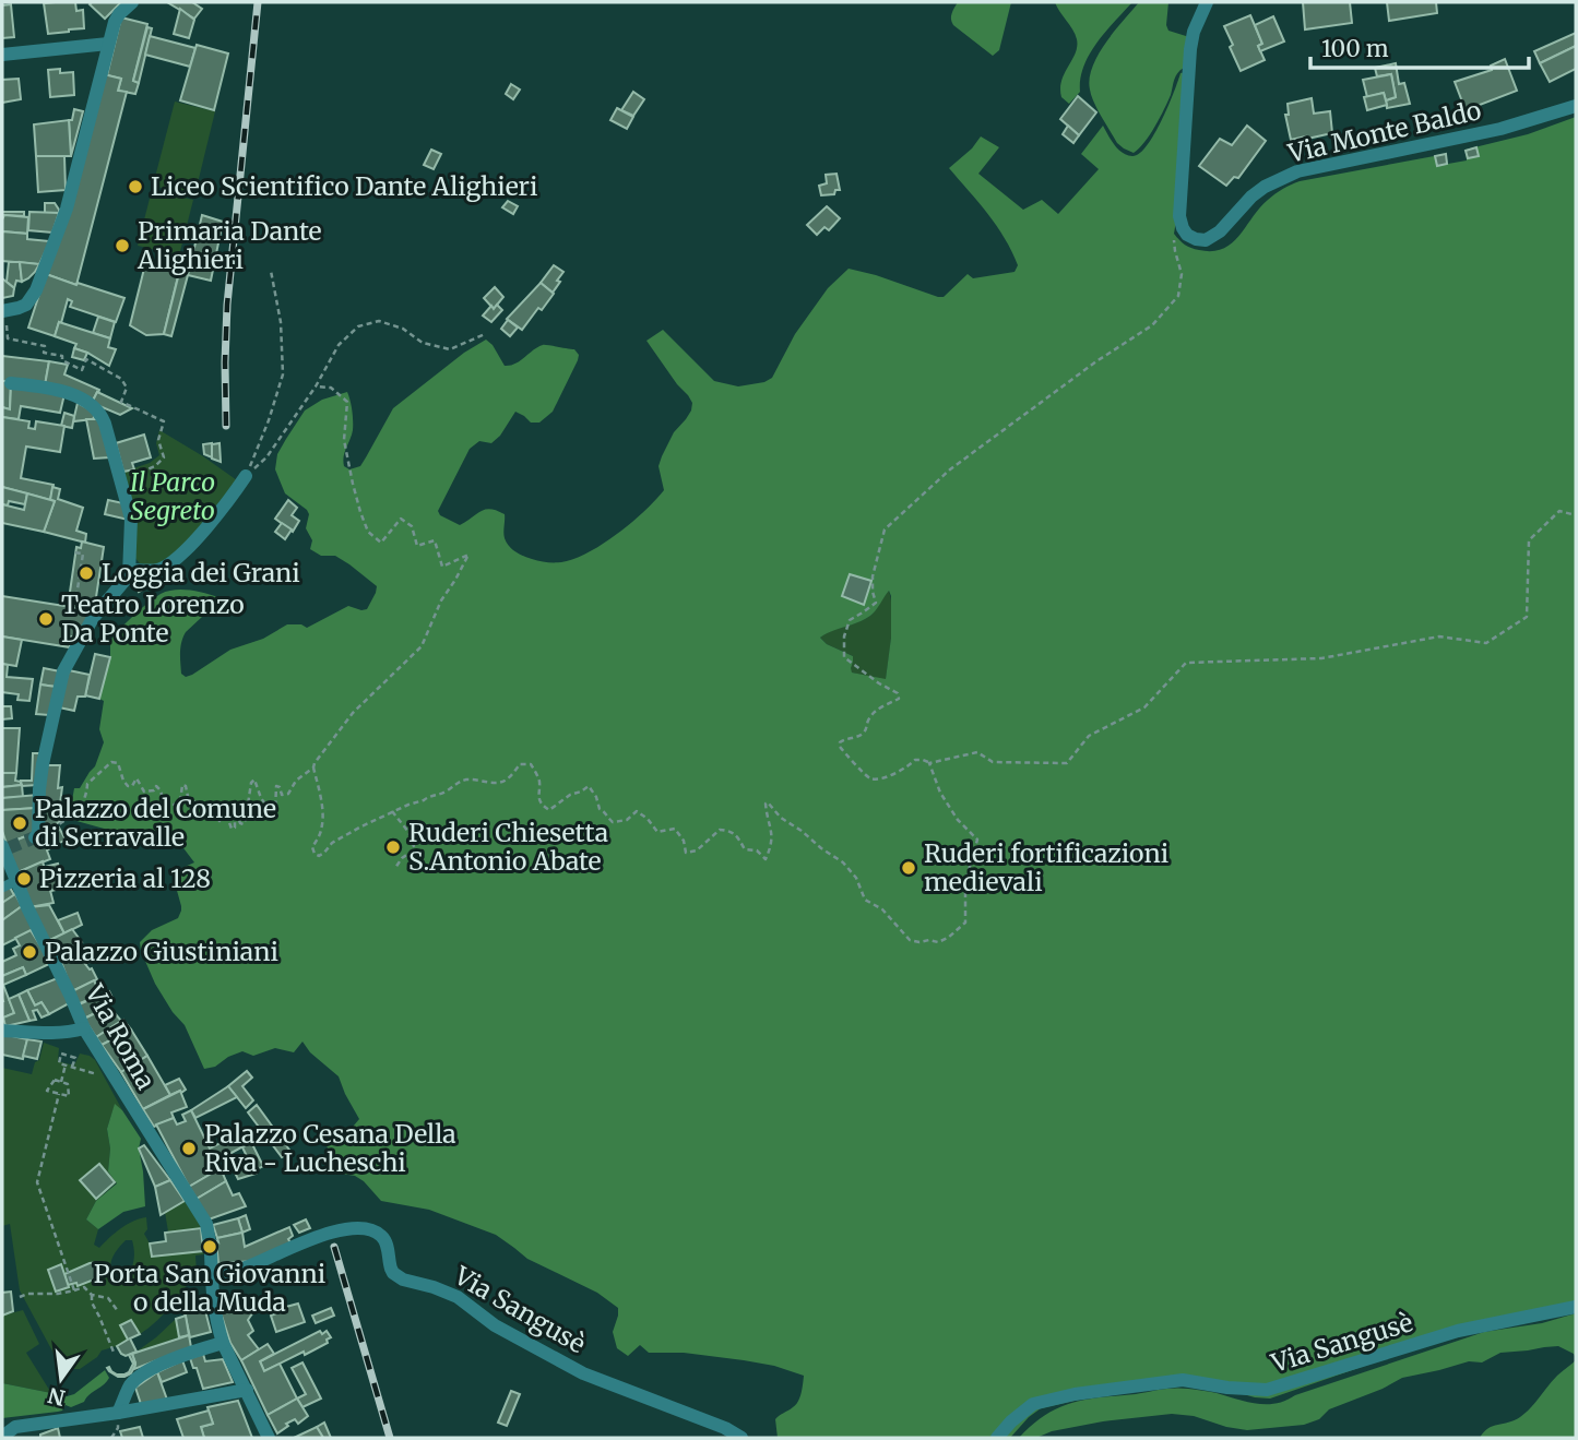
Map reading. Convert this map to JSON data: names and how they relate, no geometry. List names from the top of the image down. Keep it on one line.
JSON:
{"streets":{"street":["Via Monte Baldo","Via Roma","Via Sangusè"]},"crossings":[["Via Roma","Via Sangusè"]],"parks":["Il Parco Segreto"],"places":["Liceo Scientifico Dante Alighieri","Primaria Dante Alighieri","Loggia dei Grani","Teatro Lorenzo Da Ponte","Palazzo del Comune di Serravalle","Ruderi Chiesetta S.Antonio Abate","Ruderi fortificazioni medievali","Pizzeria al 128","Palazzo Giustiniani","Palazzo Cesana Della Riva - Lucheschi","Porta San Giovanni o della Muda"],"scale_bar":"100 m","north":"bottom"}
